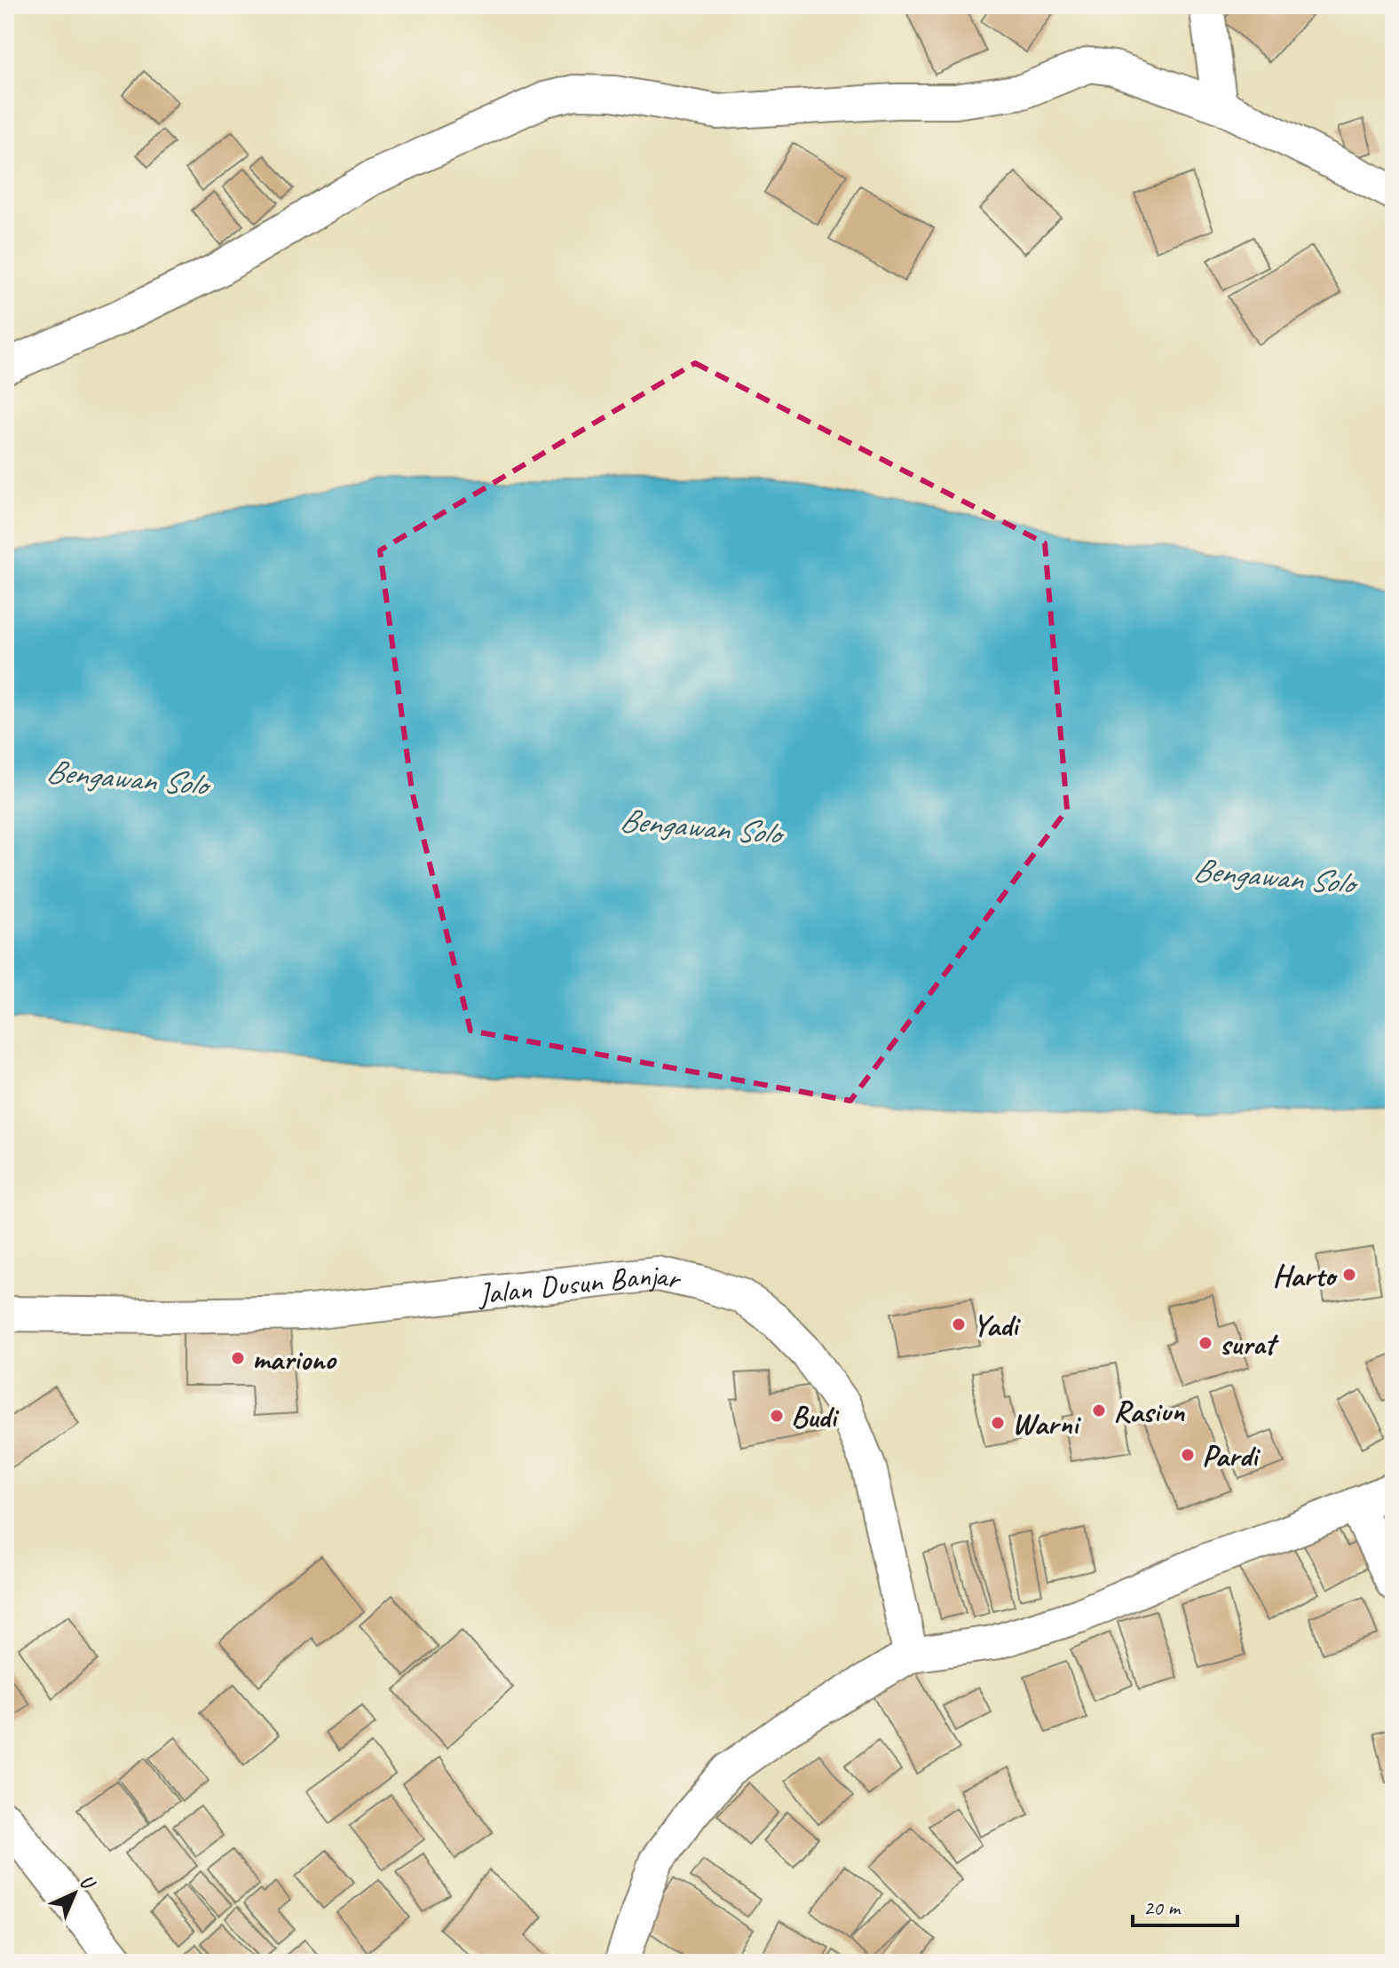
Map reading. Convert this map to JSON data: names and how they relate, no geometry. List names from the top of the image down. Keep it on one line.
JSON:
{"streets":{"street":["Jalan Dusun Banjar"]},"water":["Bengawan Solo"],"places":["Harto","Yadi","surat","mariono","Rasiun","Budi","Warni","Pardi"],"scale_bar":"20 m","north":"top right"}
